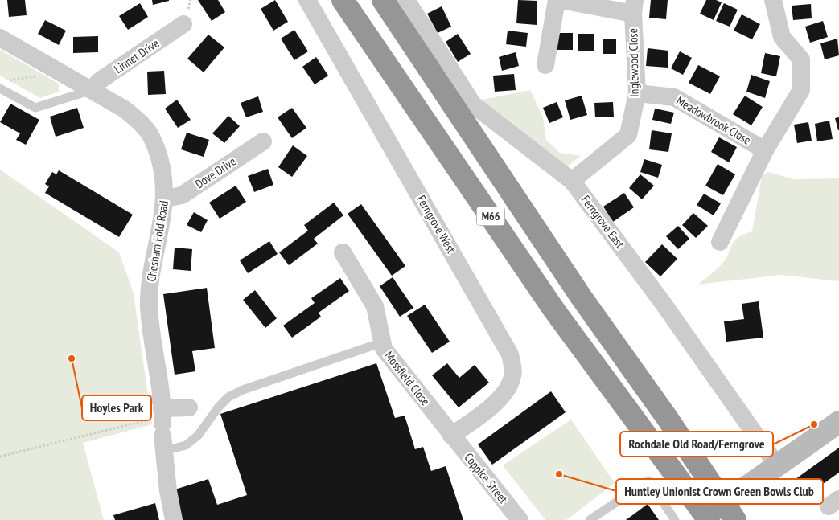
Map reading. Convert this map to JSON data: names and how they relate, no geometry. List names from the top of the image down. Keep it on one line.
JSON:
{"streets":{"highway":["M66"],"street":["Linnet Drive","Inglewood Close","Meadowbrook Close","Dove Drive","Ferngrove East","Ferngrove West","Chesham Fold Road","Mossfield Close","Coppice Street"]},"crossings":[["Linnet Drive","Chesham Fold Road"],["Inglewood Close","Meadowbrook Close"],["Inglewood Close","Ferngrove East"],["Dove Drive","Chesham Fold Road"],["Ferngrove West","Mossfield Close"],["Ferngrove West","Coppice Street"],["Mossfield Close","Coppice Street"]],"places":["Hoyles Park","Rochdale Old Road/Ferngrove","Huntley Unionist Crown Green Bowls Club"]}
